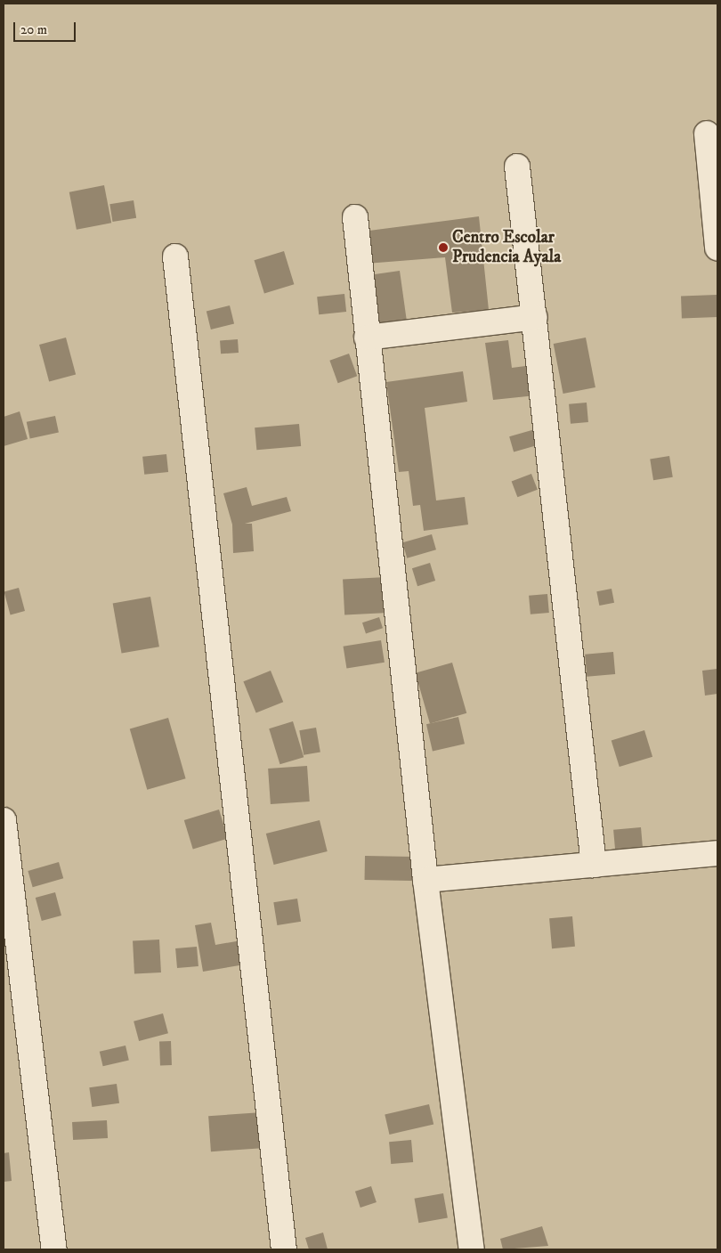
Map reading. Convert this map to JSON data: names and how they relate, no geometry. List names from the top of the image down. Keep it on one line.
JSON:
{"places":["Centro Escolar Prudencia Ayala"],"scale_bar":"20 m"}
